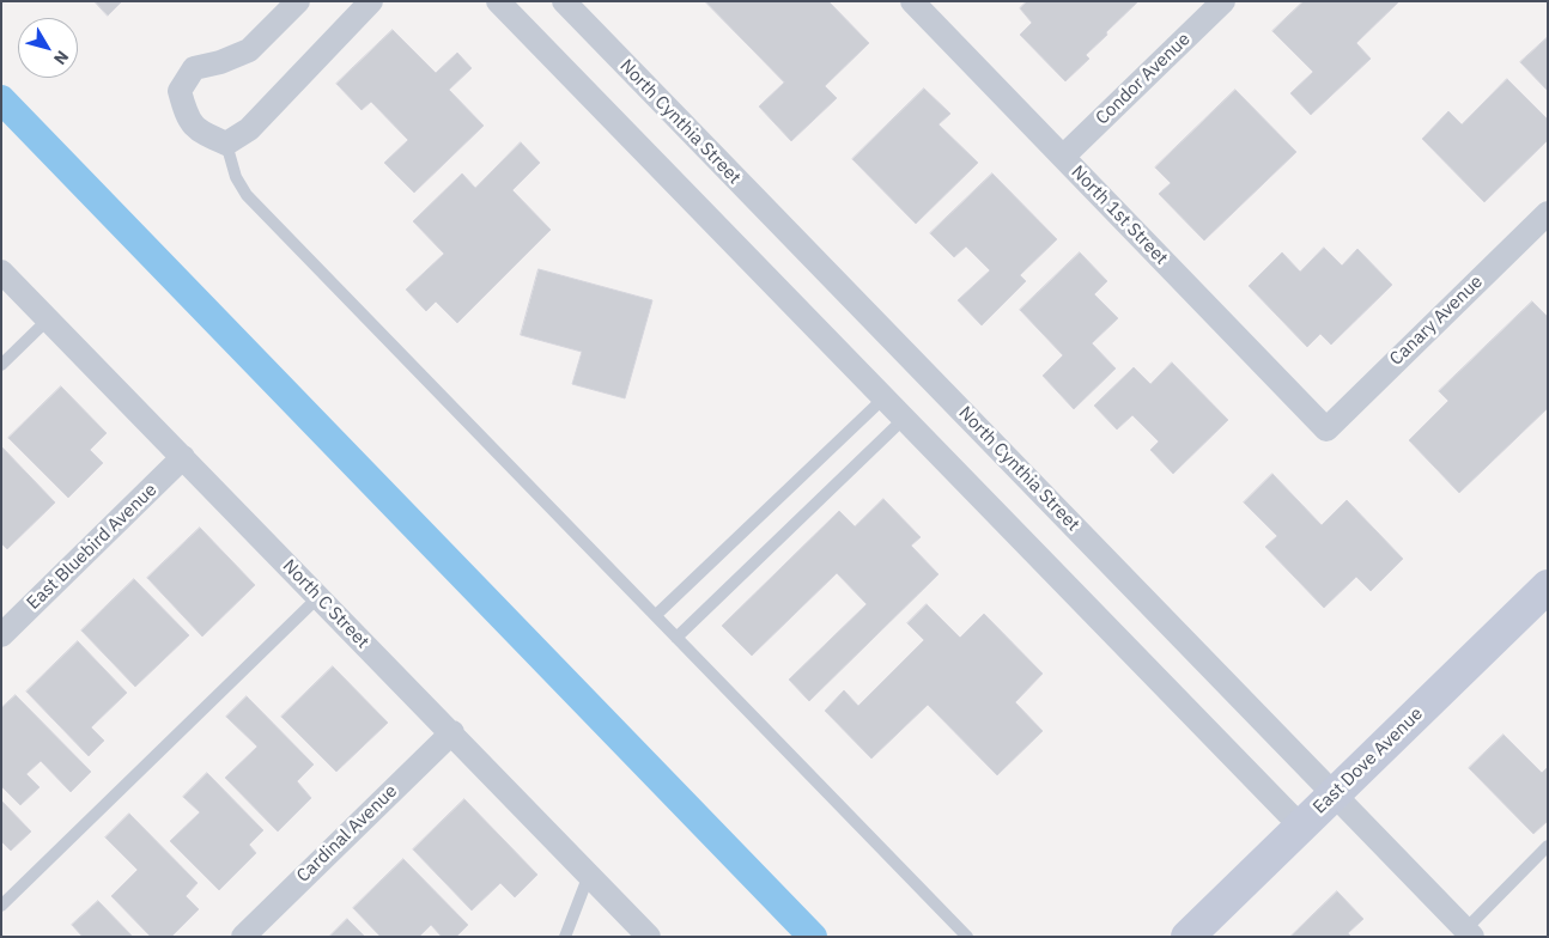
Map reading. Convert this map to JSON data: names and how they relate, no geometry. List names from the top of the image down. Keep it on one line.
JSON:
{"streets":{"main road":["East Dove Avenue"],"street":["Condor Avenue","North Cynthia Street","North 1st Street","Canary Avenue","East Bluebird Avenue","North C Street","Cardinal Avenue"]},"crossings":[["Condor Avenue","North 1st Street"],["North Cynthia Street","East Dove Avenue"],["North 1st Street","Canary Avenue"],["East Bluebird Avenue","North C Street"],["North C Street","Cardinal Avenue"]],"north":"bottom right"}
